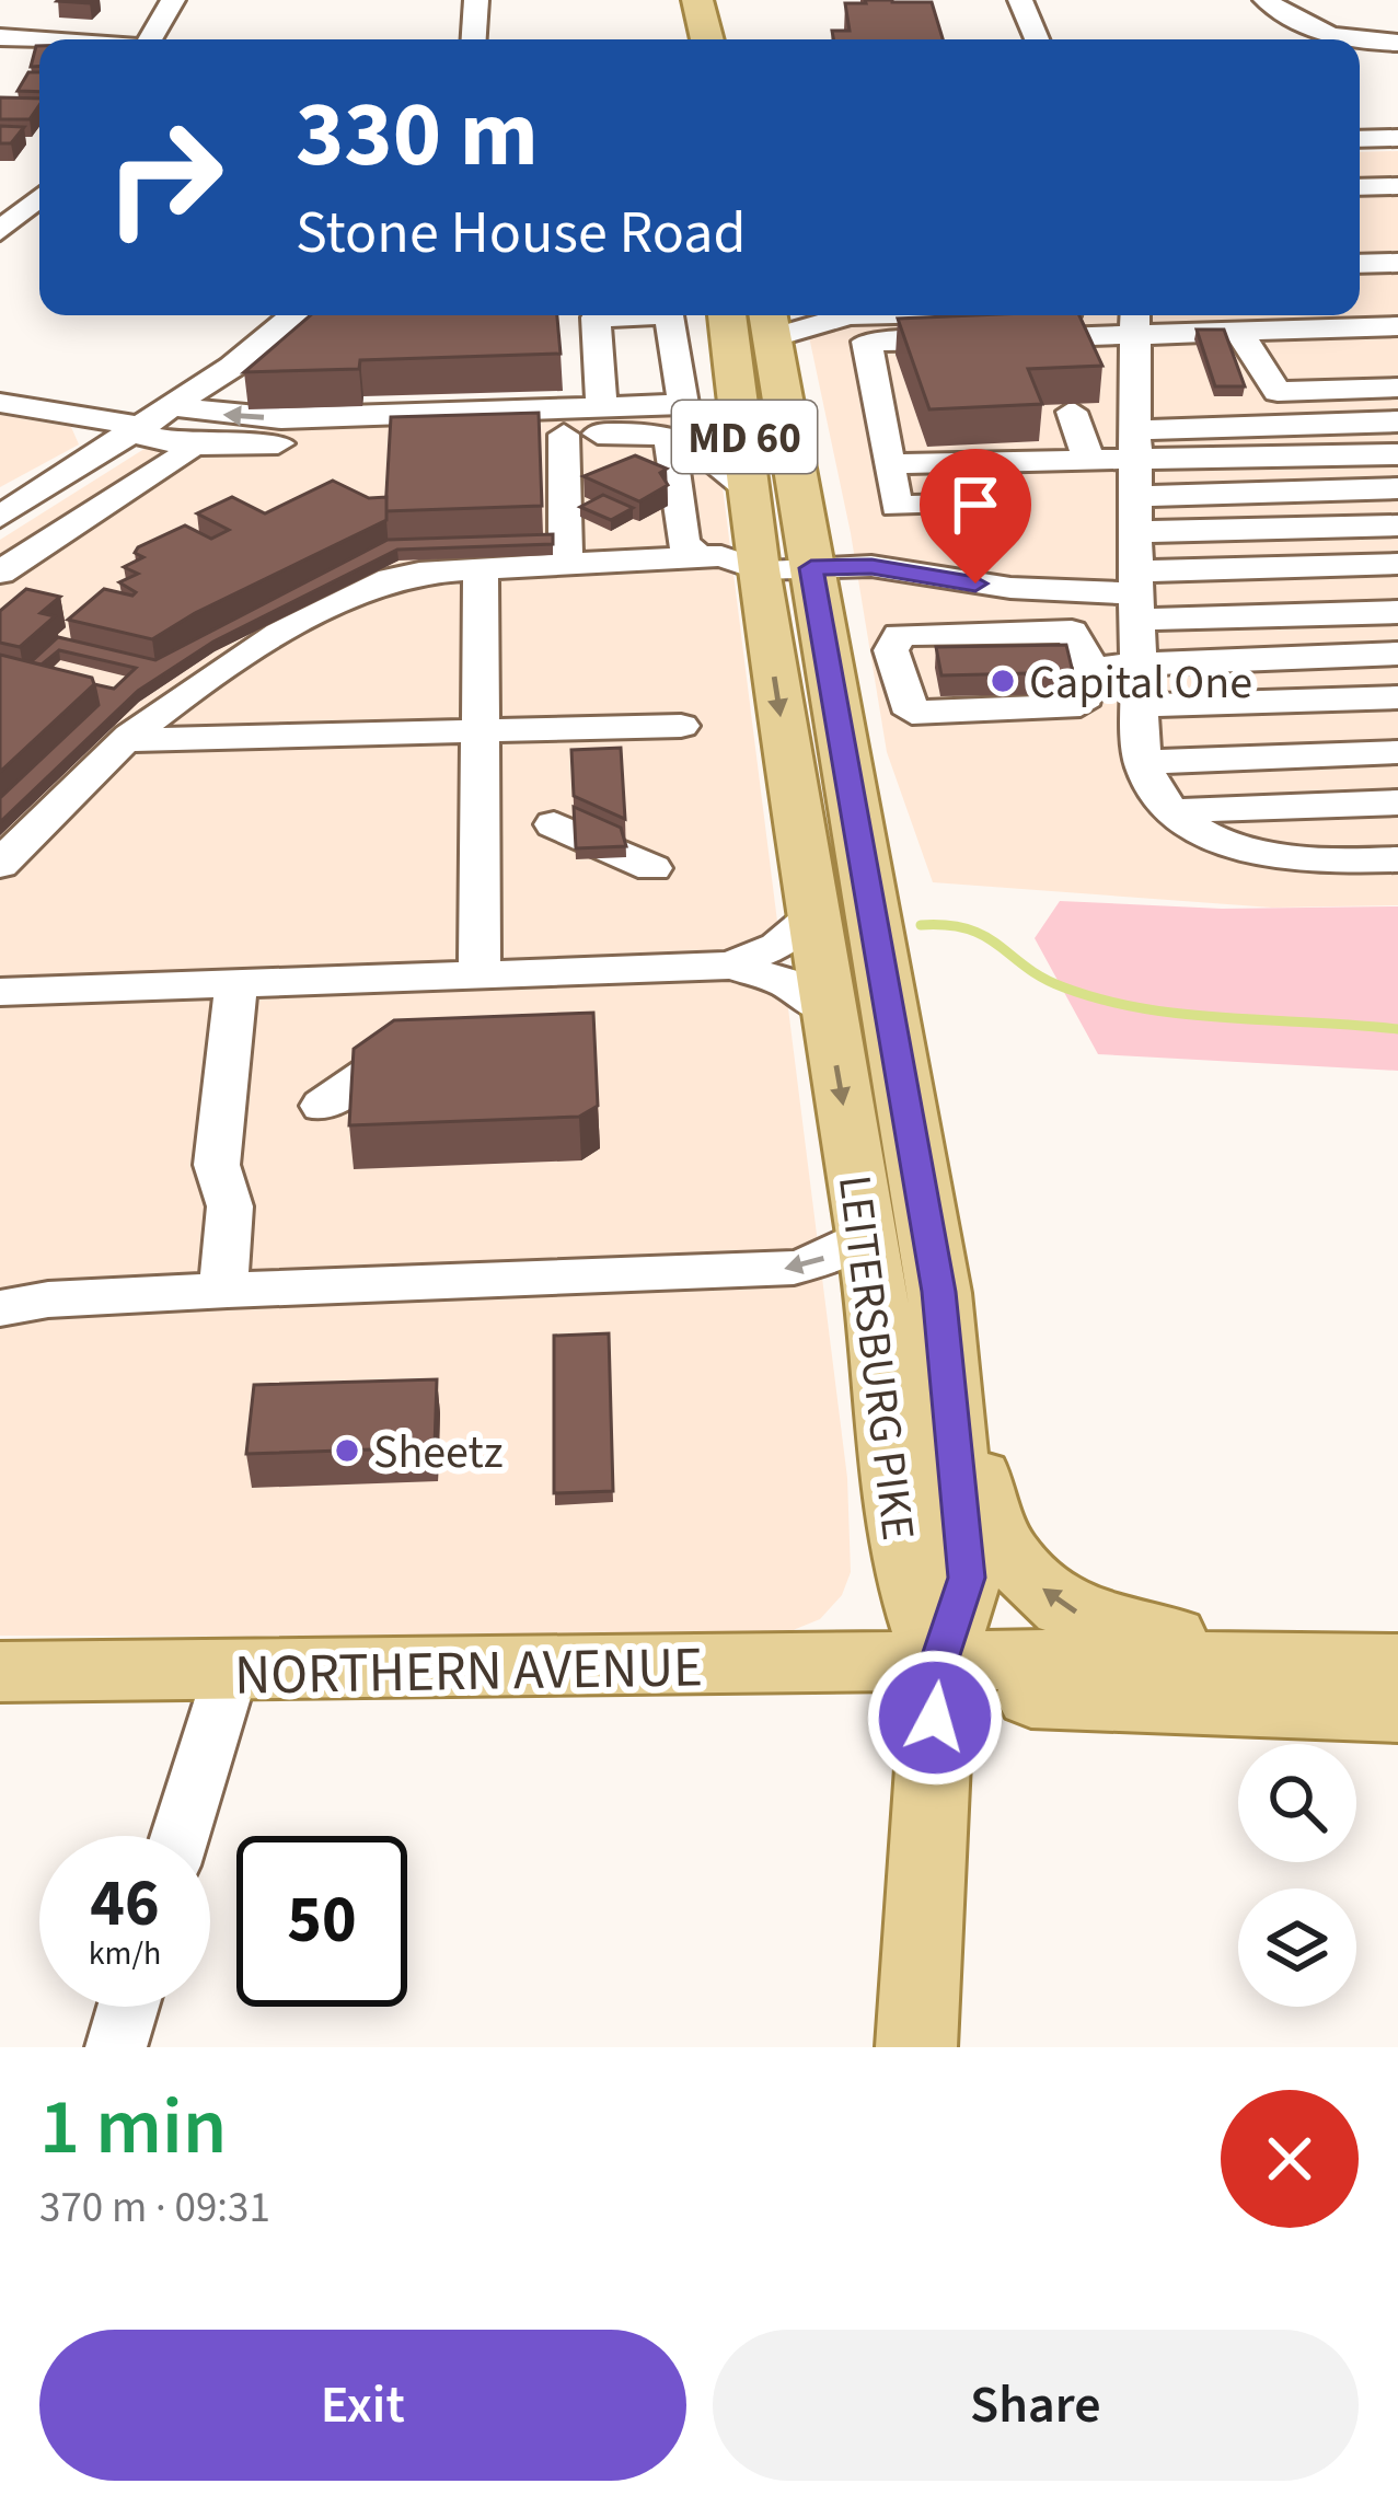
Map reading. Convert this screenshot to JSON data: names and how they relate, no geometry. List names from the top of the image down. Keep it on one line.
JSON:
{"streets":{"main road":["MD 60","LEITERSBURG PIKE","NORTHERN AVENUE"]},"crossings":[["LEITERSBURG PIKE","NORTHERN AVENUE"]],"places":["Capital One","Sheetz"],"page":{"turn":["330 m","Stone House Road"],"speed":"46 km/h","limit":"50","heading":["1 min","370 m · 09:31"],"buttons":["Exit","Share"]}}
